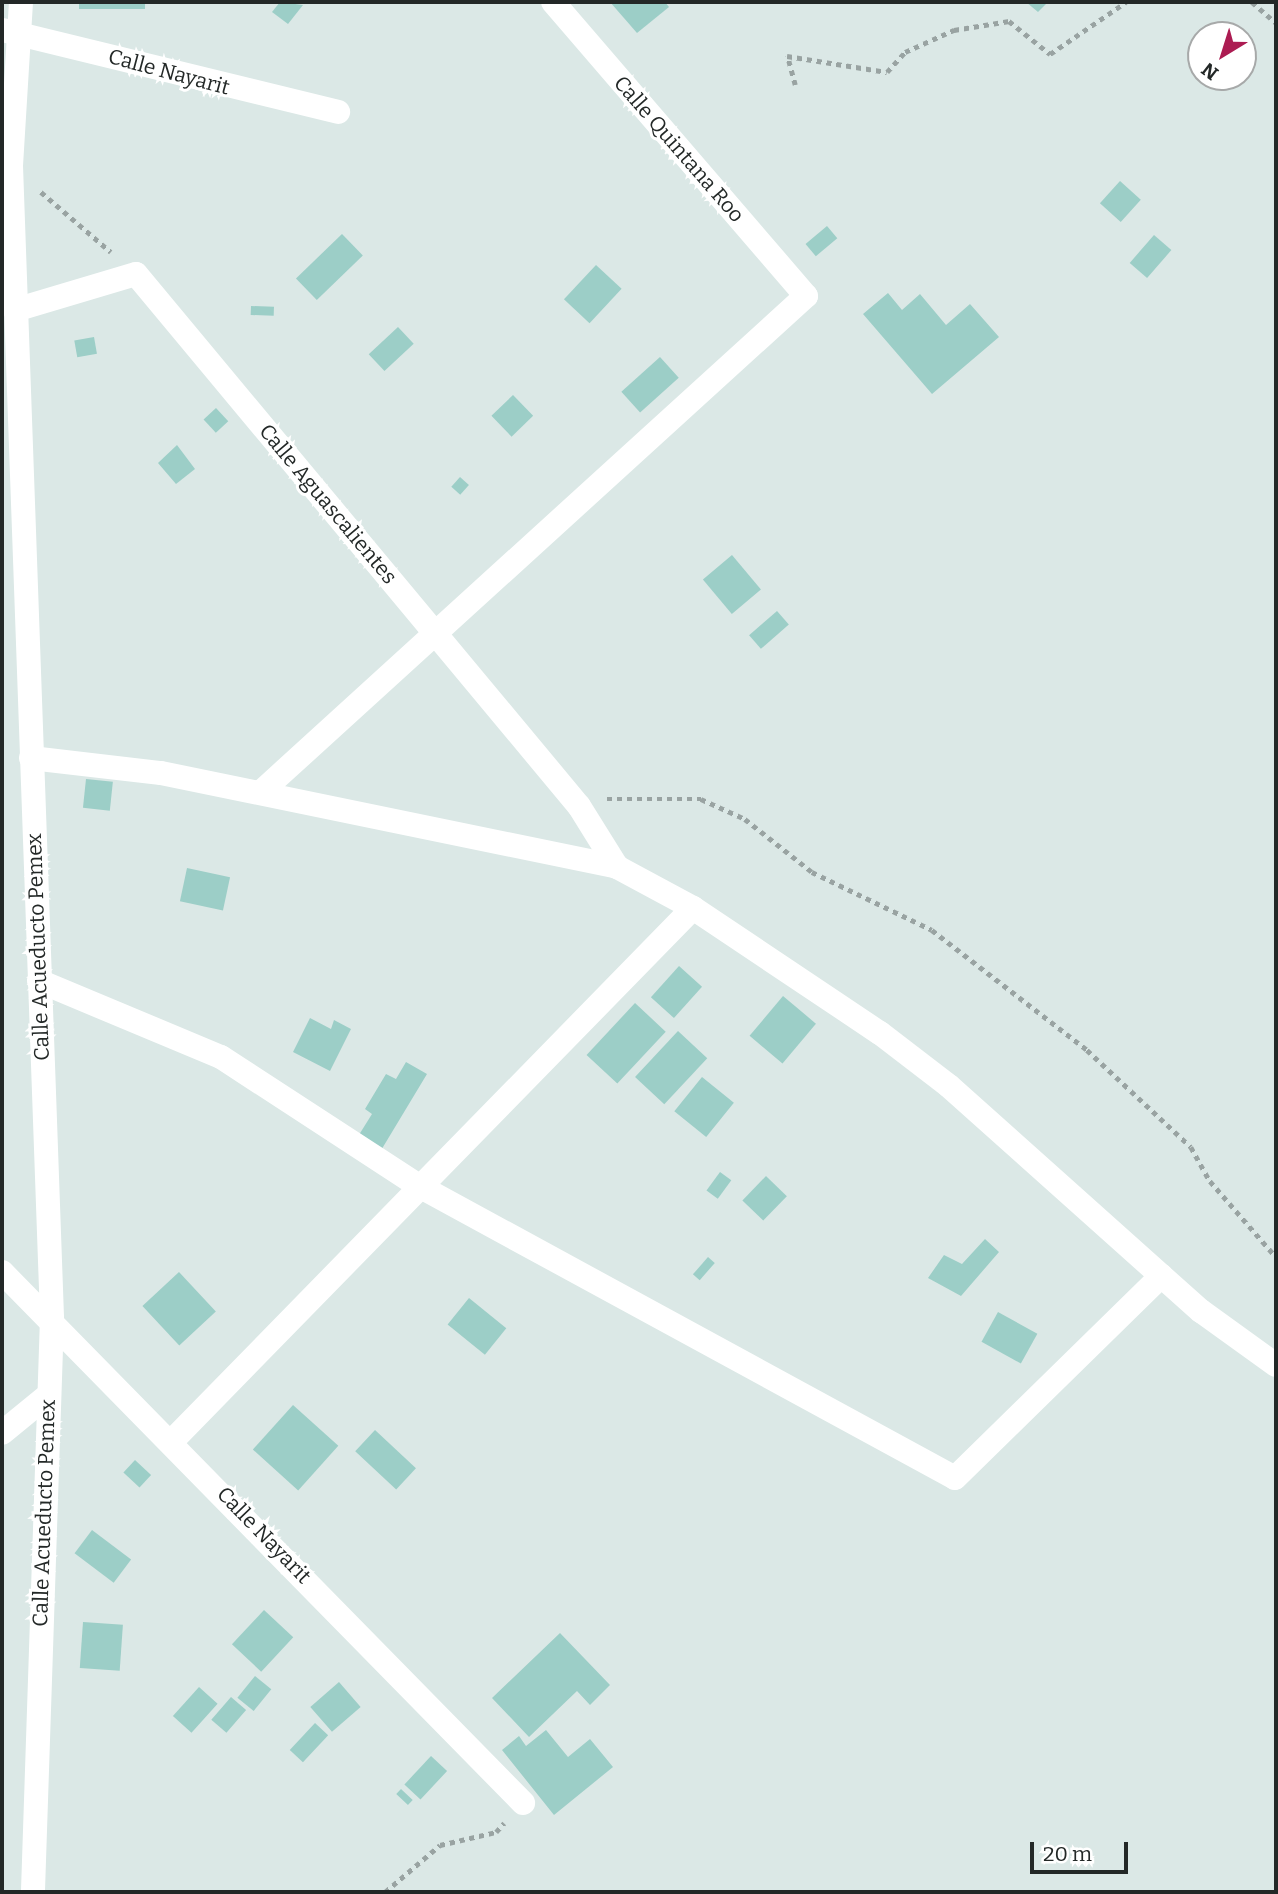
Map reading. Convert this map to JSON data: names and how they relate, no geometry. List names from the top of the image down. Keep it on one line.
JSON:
{"streets":{"street":["Calle Nayarit","Calle Quintana Roo","Calle Aguascalientes","Calle Acueducto Pemex"]},"crossings":[["Calle Nayarit","Calle Acueducto Pemex"],["Calle Quintana Roo","Calle Aguascalientes"]],"scale_bar":"20 m","north":"bottom left"}
